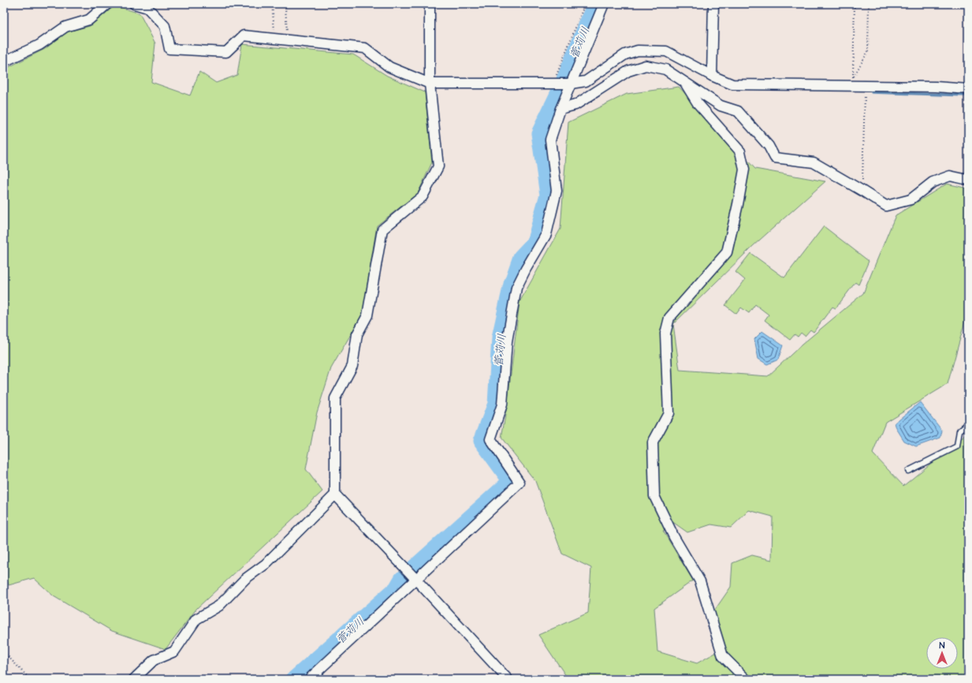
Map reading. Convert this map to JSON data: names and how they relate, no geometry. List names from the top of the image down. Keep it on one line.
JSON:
{"water":["菅苅川"],"north":"top"}
